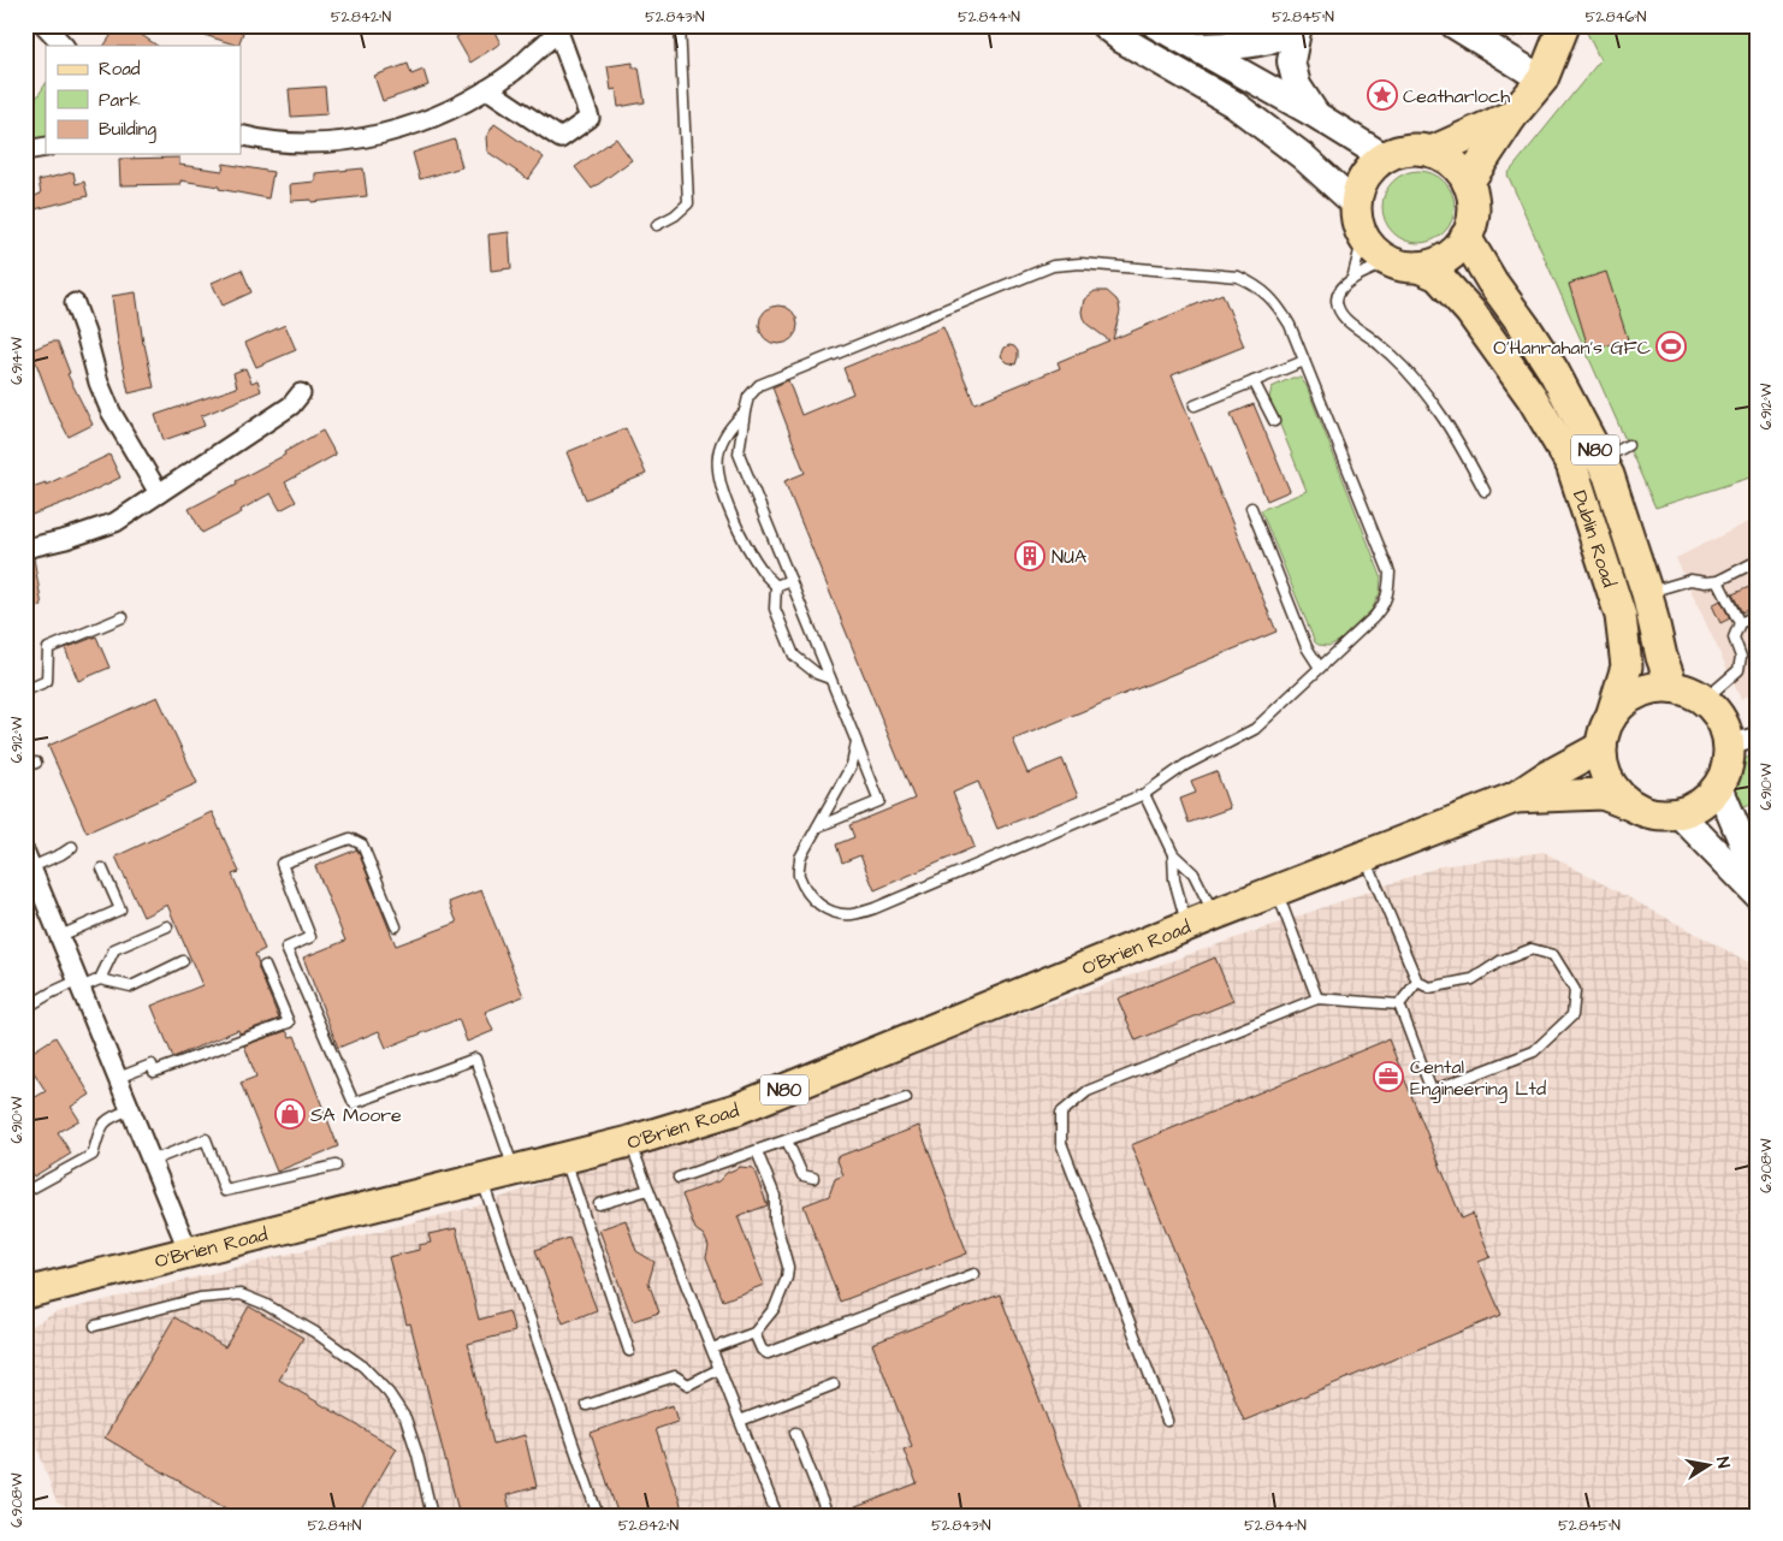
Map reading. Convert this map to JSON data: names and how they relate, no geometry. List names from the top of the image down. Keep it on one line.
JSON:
{"streets":{"main road":["N80","Dublin Road","O'Brien Road"]},"crossings":[["N80","Dublin Road"],["N80","O'Brien Road"],["Dublin Road","O'Brien Road"]],"places":{"place":["Ceatharloch"],"sports":["O'Hanrahan's GFC"],"building":["NUA"],"office":["Cental Engineering Ltd"],"shop":["SA Moore"]},"legend":["Road","Park","Building"],"north":"right","coordinates":["52.842°N","52.843°N","52.844°N","52.845°N","52.846°N","6.914°W","6.912°W","6.910°W","6.908°W","52.841°N"]}
